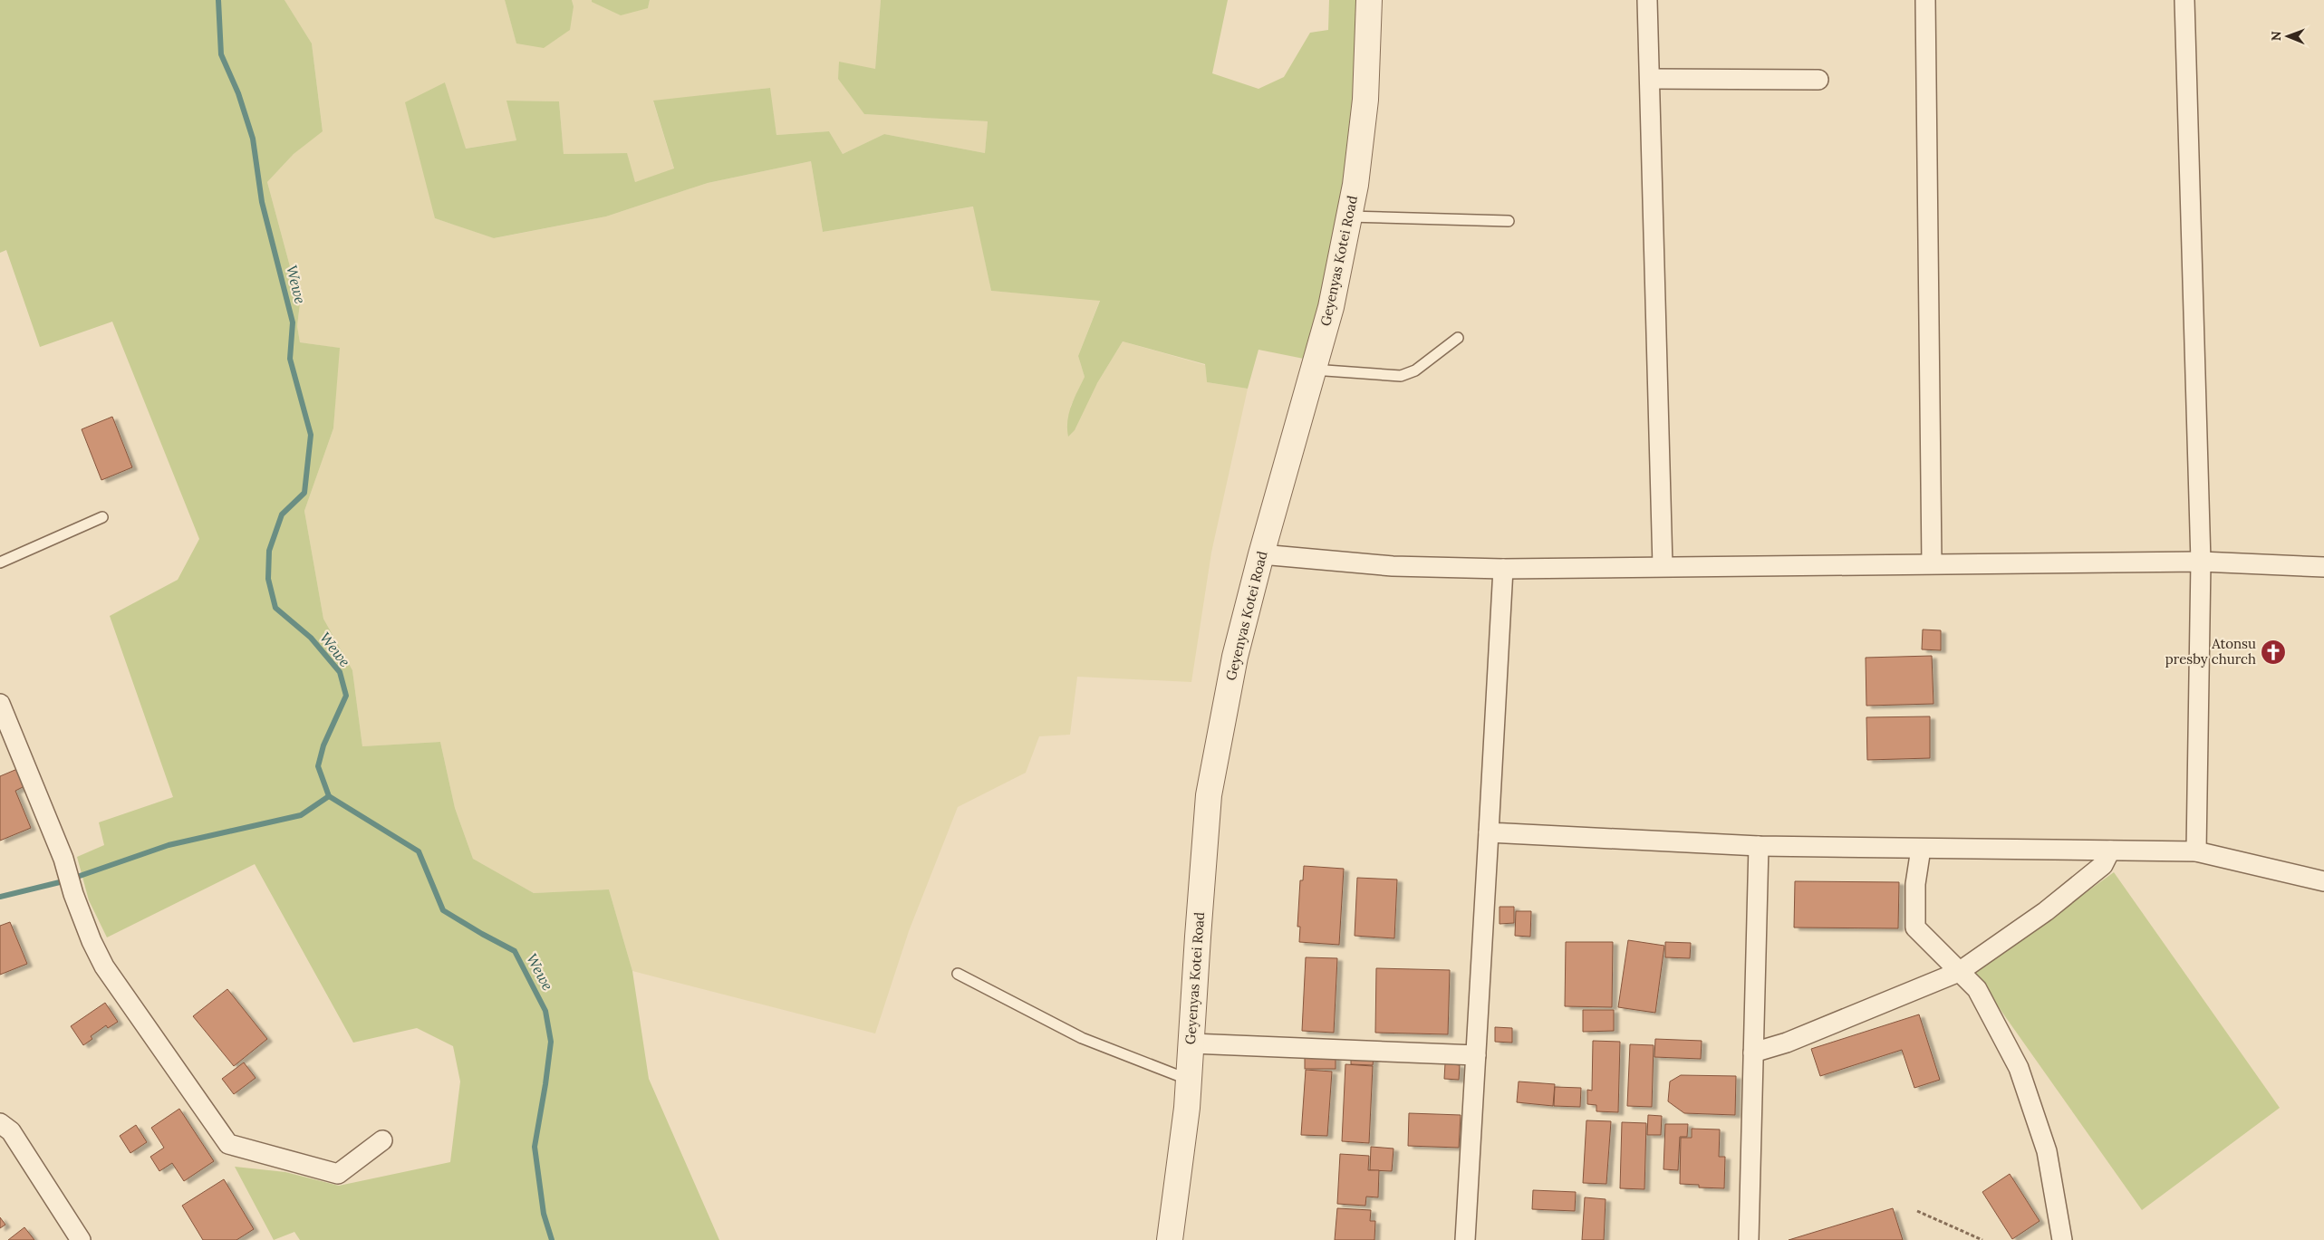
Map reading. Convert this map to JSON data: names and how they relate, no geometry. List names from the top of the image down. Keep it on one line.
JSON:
{"streets":{"street":["Geyenyas Kotei Road"]},"water":["Wewe"],"places":{"church":["Atonsu presby church"]},"north":"left"}
